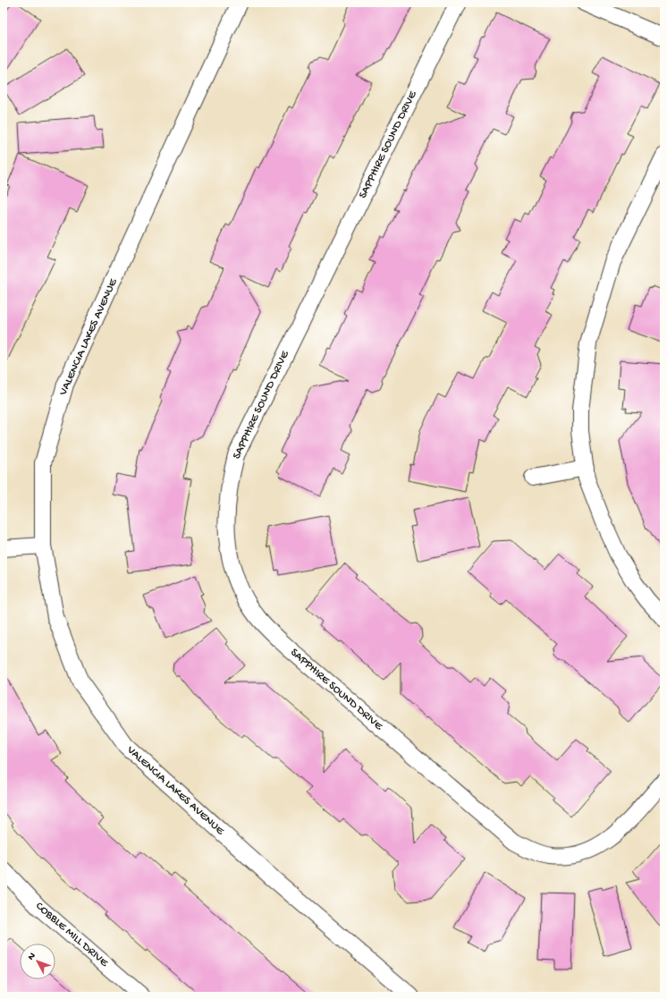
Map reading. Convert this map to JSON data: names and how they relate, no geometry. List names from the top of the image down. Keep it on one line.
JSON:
{"streets":{"street":["SAPPHIRE SOUND DRIVE","VALENCIA LAKES AVENUE","COBBLE MILL DRIVE"]},"north":"top left"}
